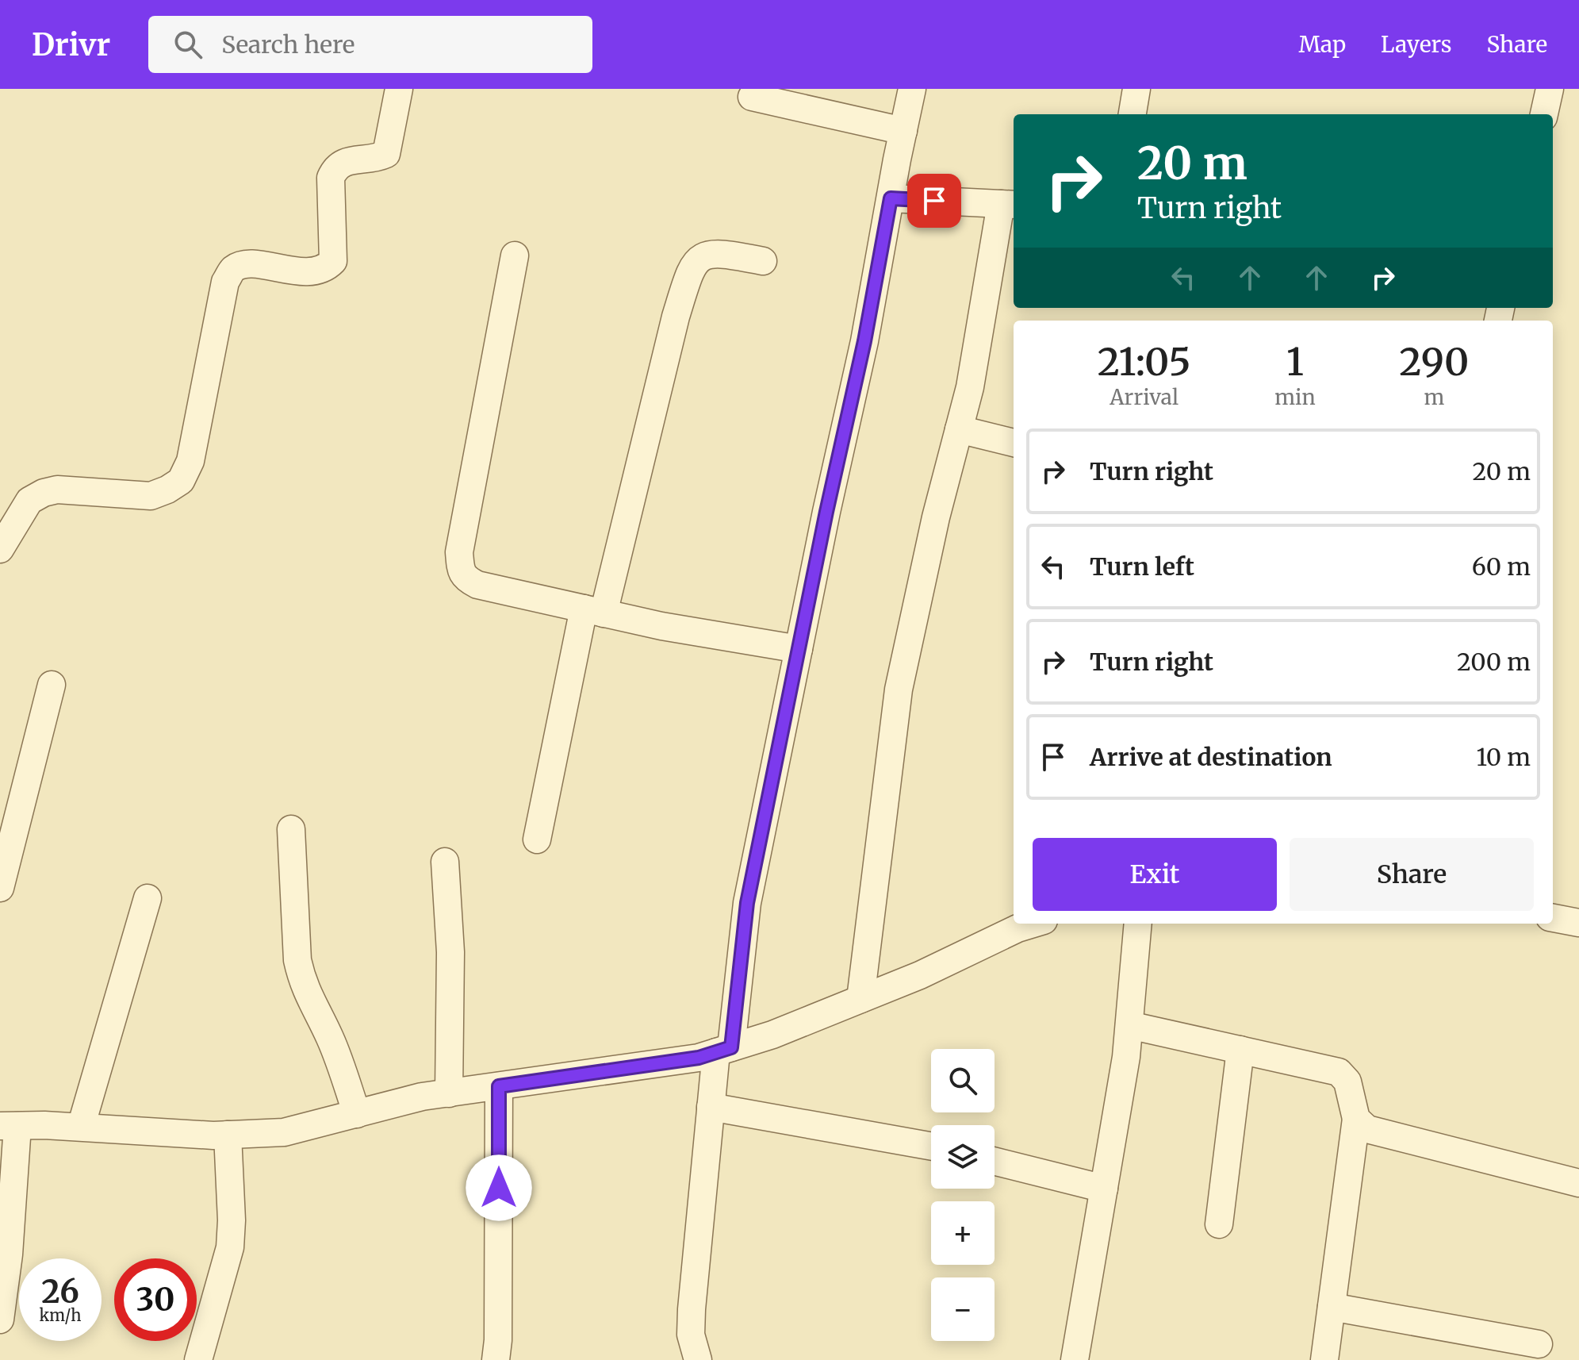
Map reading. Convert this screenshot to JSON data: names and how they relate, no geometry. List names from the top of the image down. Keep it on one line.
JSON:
{"page":{"header":"Drivr","search":"Search here","nav":["Map","Layers","Share"],"turn":["20 m","Turn right"],"eta":["21:05","Arrival","1","min","290","m"],"list":[{"name":"Turn right","value":"20 m"},{"name":"Turn left","value":"60 m"},{"name":"Turn right","value":"200 m"},{"name":"Arrive at destination","value":"10 m"}],"buttons":["Exit","Share"],"map_buttons":["+","−"],"speed":"26 km/h","limit":"30"}}
